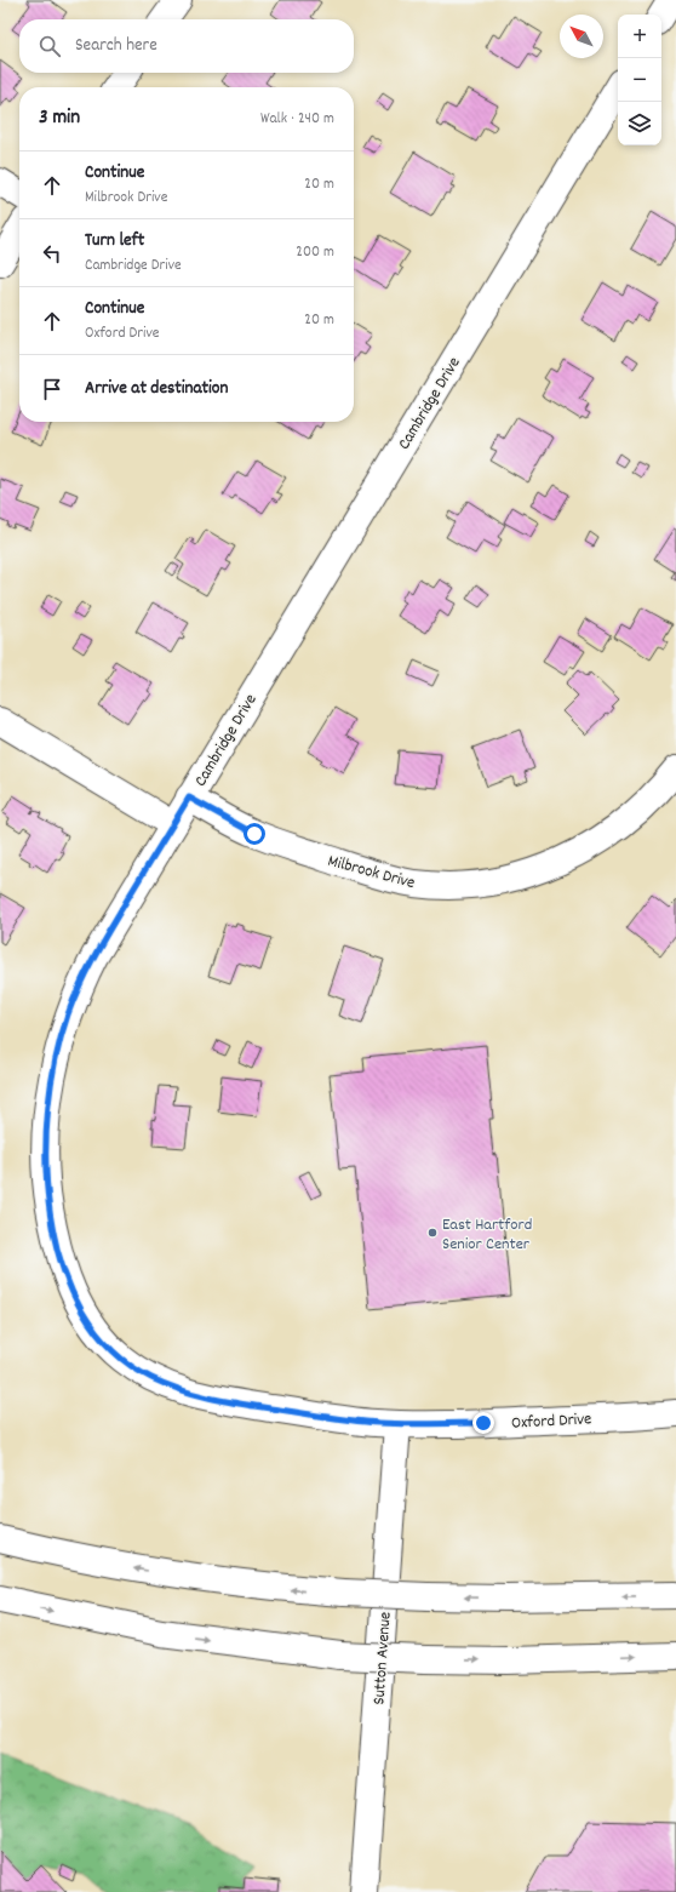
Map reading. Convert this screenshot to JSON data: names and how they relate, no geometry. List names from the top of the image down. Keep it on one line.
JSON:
{"streets":{"main road":["Cambridge Drive","Milbrook Drive","Oxford Drive","Sutton Avenue"]},"crossings":[["Cambridge Drive","Milbrook Drive"],["Cambridge Drive","Oxford Drive"],["Cambridge Drive","Sutton Avenue"],["Oxford Drive","Sutton Avenue"]],"places":["East Hartford Senior Center"],"north":"top left","page":{"map_buttons":["+","−"],"search":"Search here","heading":["3 min","Walk · 240 m"],"list":[["Continue","Milbrook Drive","20 m"],["Turn left","Cambridge Drive","200 m"],["Continue","Oxford Drive","20 m"],"Arrive at destination"]}}
